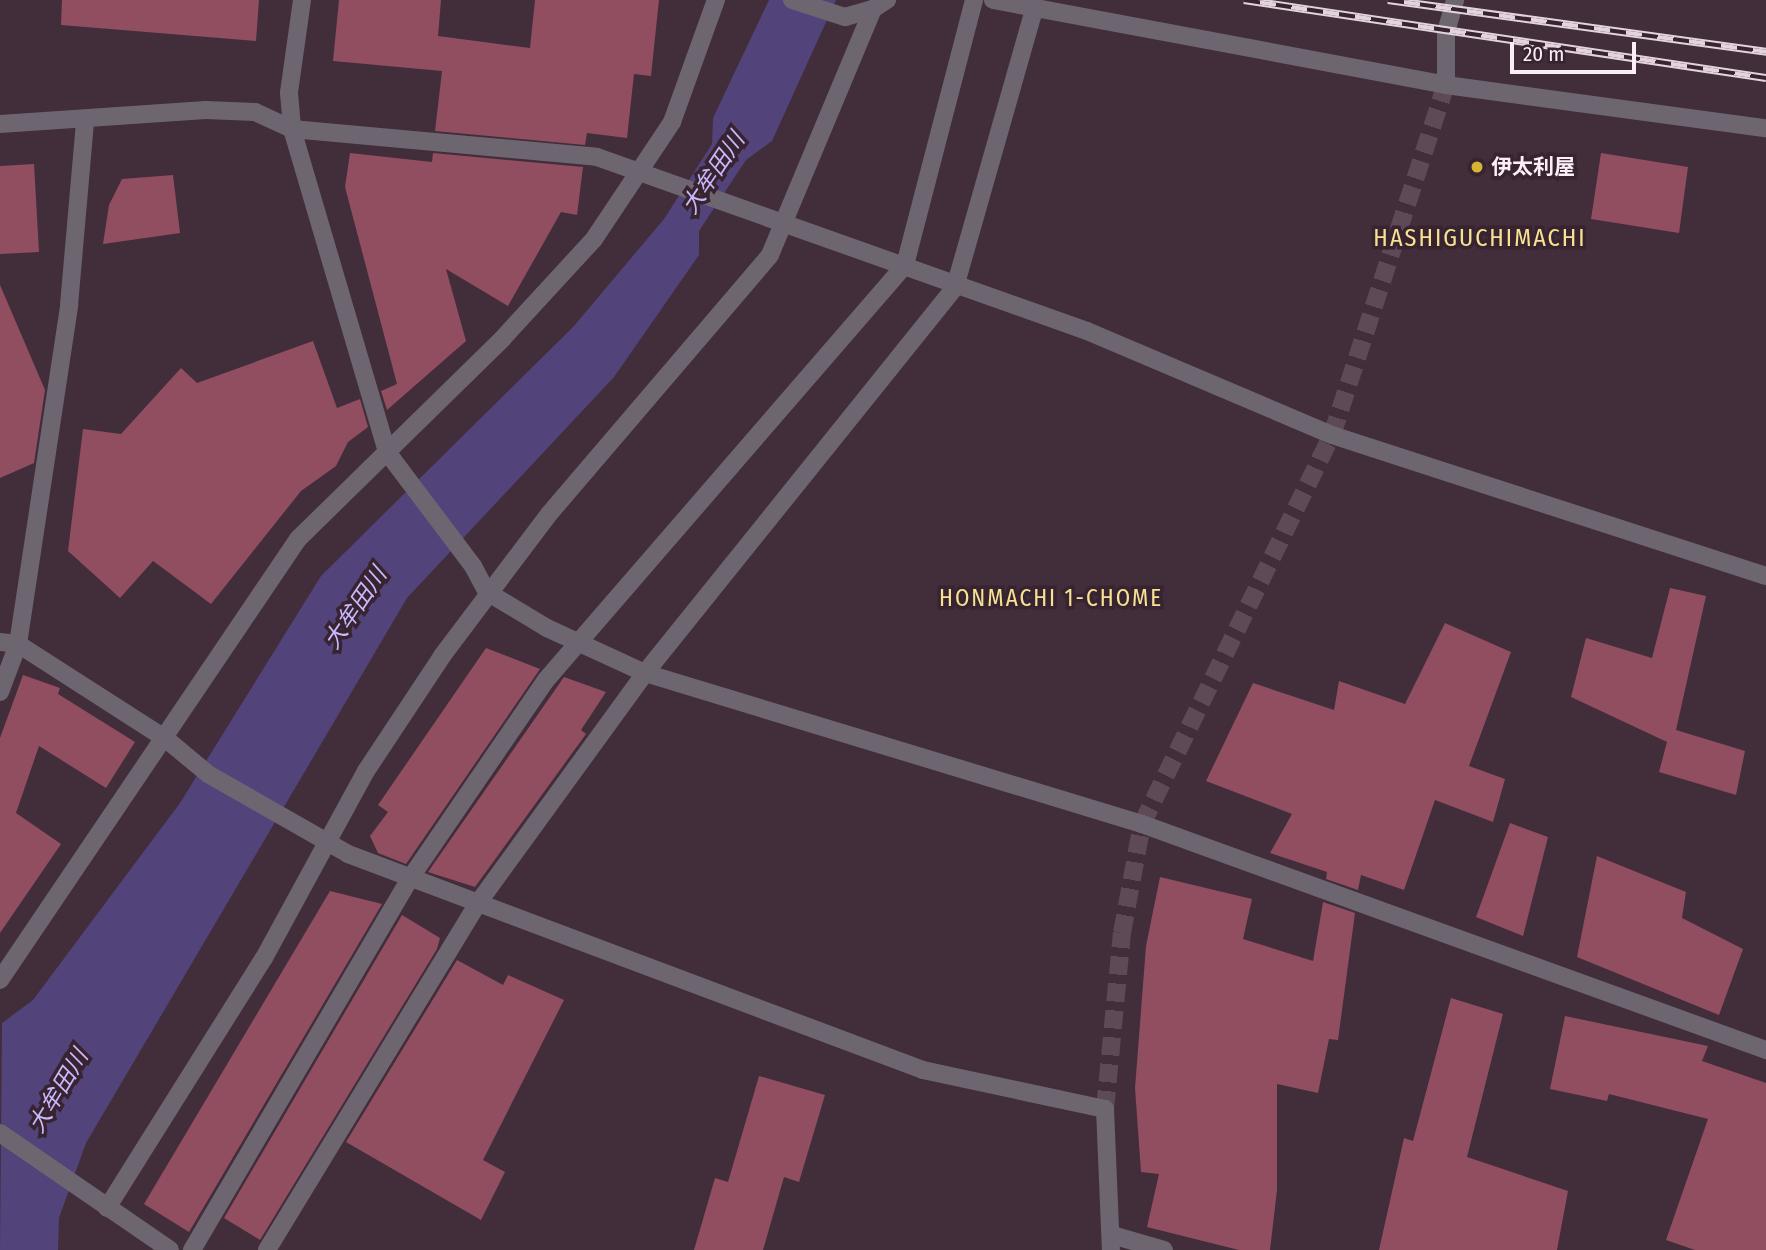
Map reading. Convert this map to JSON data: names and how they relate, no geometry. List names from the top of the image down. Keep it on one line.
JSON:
{"districts":["HASHIGUCHIMACHI","HONMACHI 1-CHOME"],"water":["大牟田川"],"places":["伊太利屋"],"scale_bar":"20 m"}
